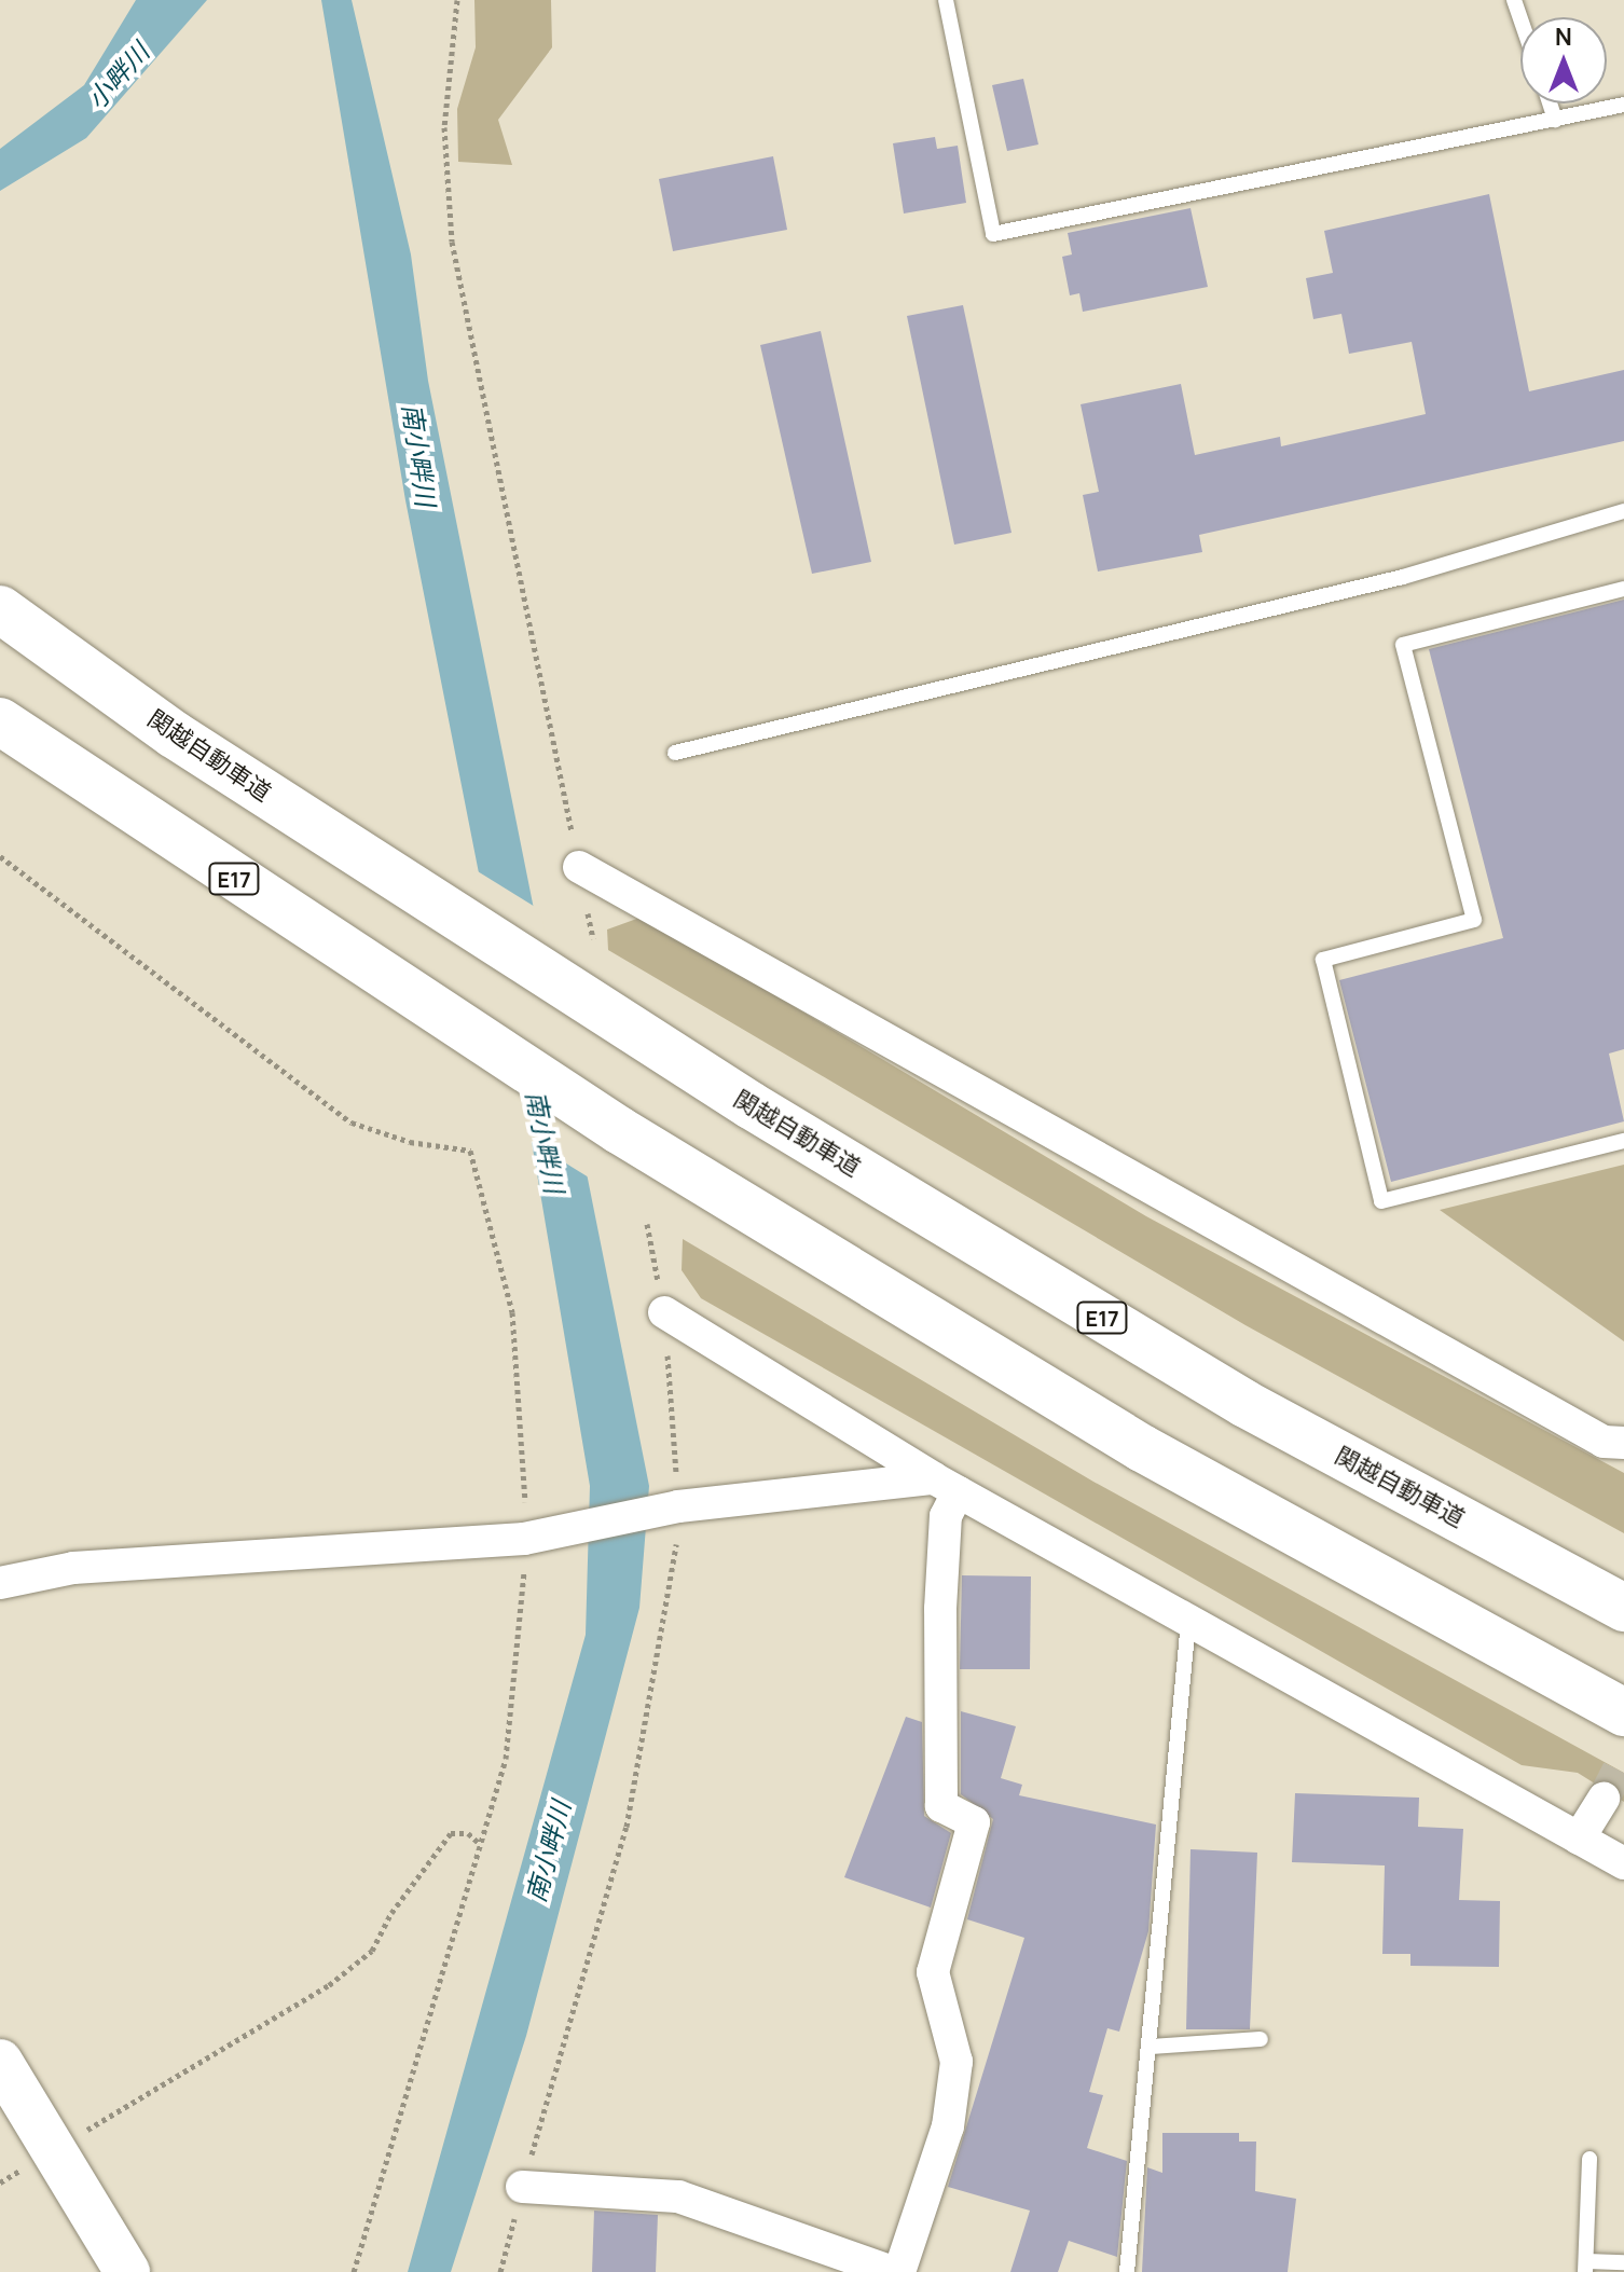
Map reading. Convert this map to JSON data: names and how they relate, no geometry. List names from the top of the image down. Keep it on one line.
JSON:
{"streets":{"highway":["関越自動車道","E17"]},"water":["小畔川","南小畔川"],"north":"top"}
